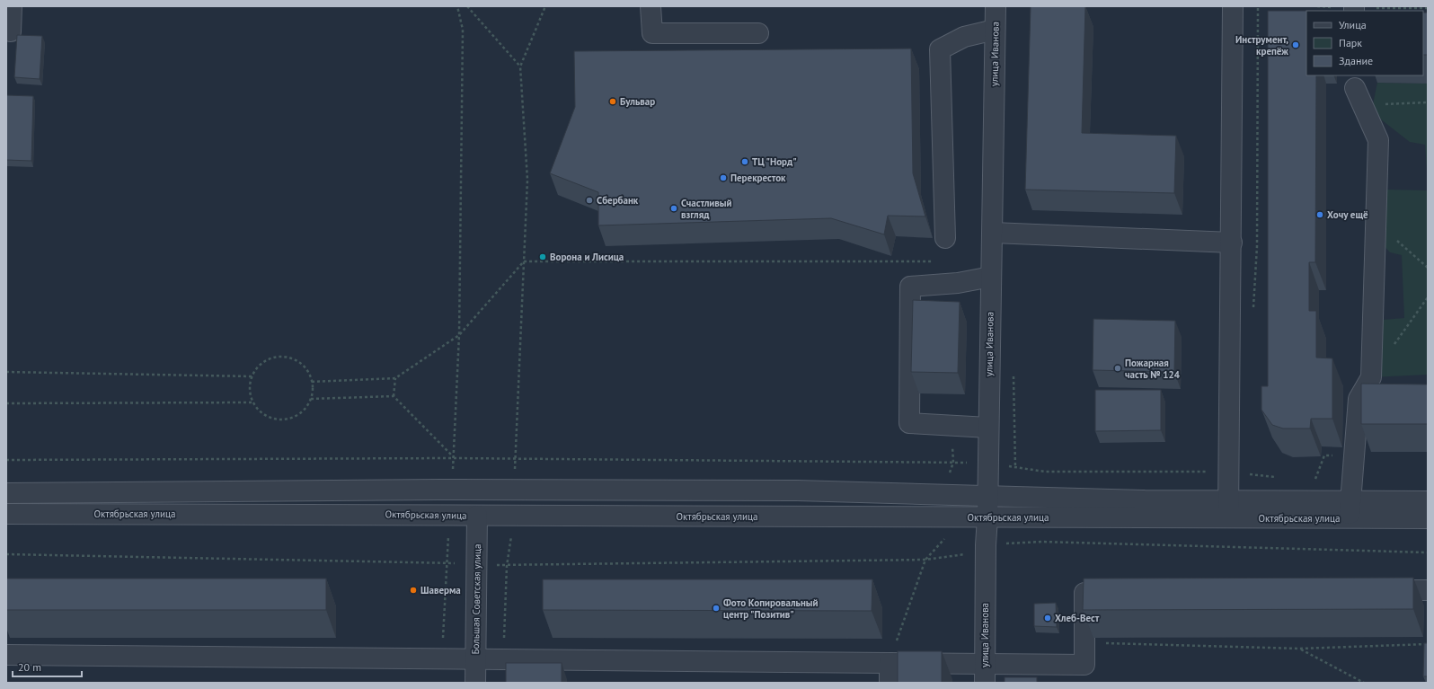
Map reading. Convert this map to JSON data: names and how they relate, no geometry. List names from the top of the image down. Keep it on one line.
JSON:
{"streets":{"street":["улица Иванова","Октябрьская улица","Большая Советская улица"]},"crossings":[["улица Иванова","Октябрьская улица"],["Октябрьская улица","Большая Советская улица"]],"places":["Инструмент, крепёж","Бульвар","ТЦ \"Норд\"","Перекресток","Сбербанк","Счастливый взгляд","Хочу ещё","Ворона и Лисица","Пожарная часть № 124","Шаверма","Фото Копировальный центр \"Позитив\"","Хлеб-Вест"],"legend":["Улица","Парк","Здание"],"scale_bar":"20 m"}
